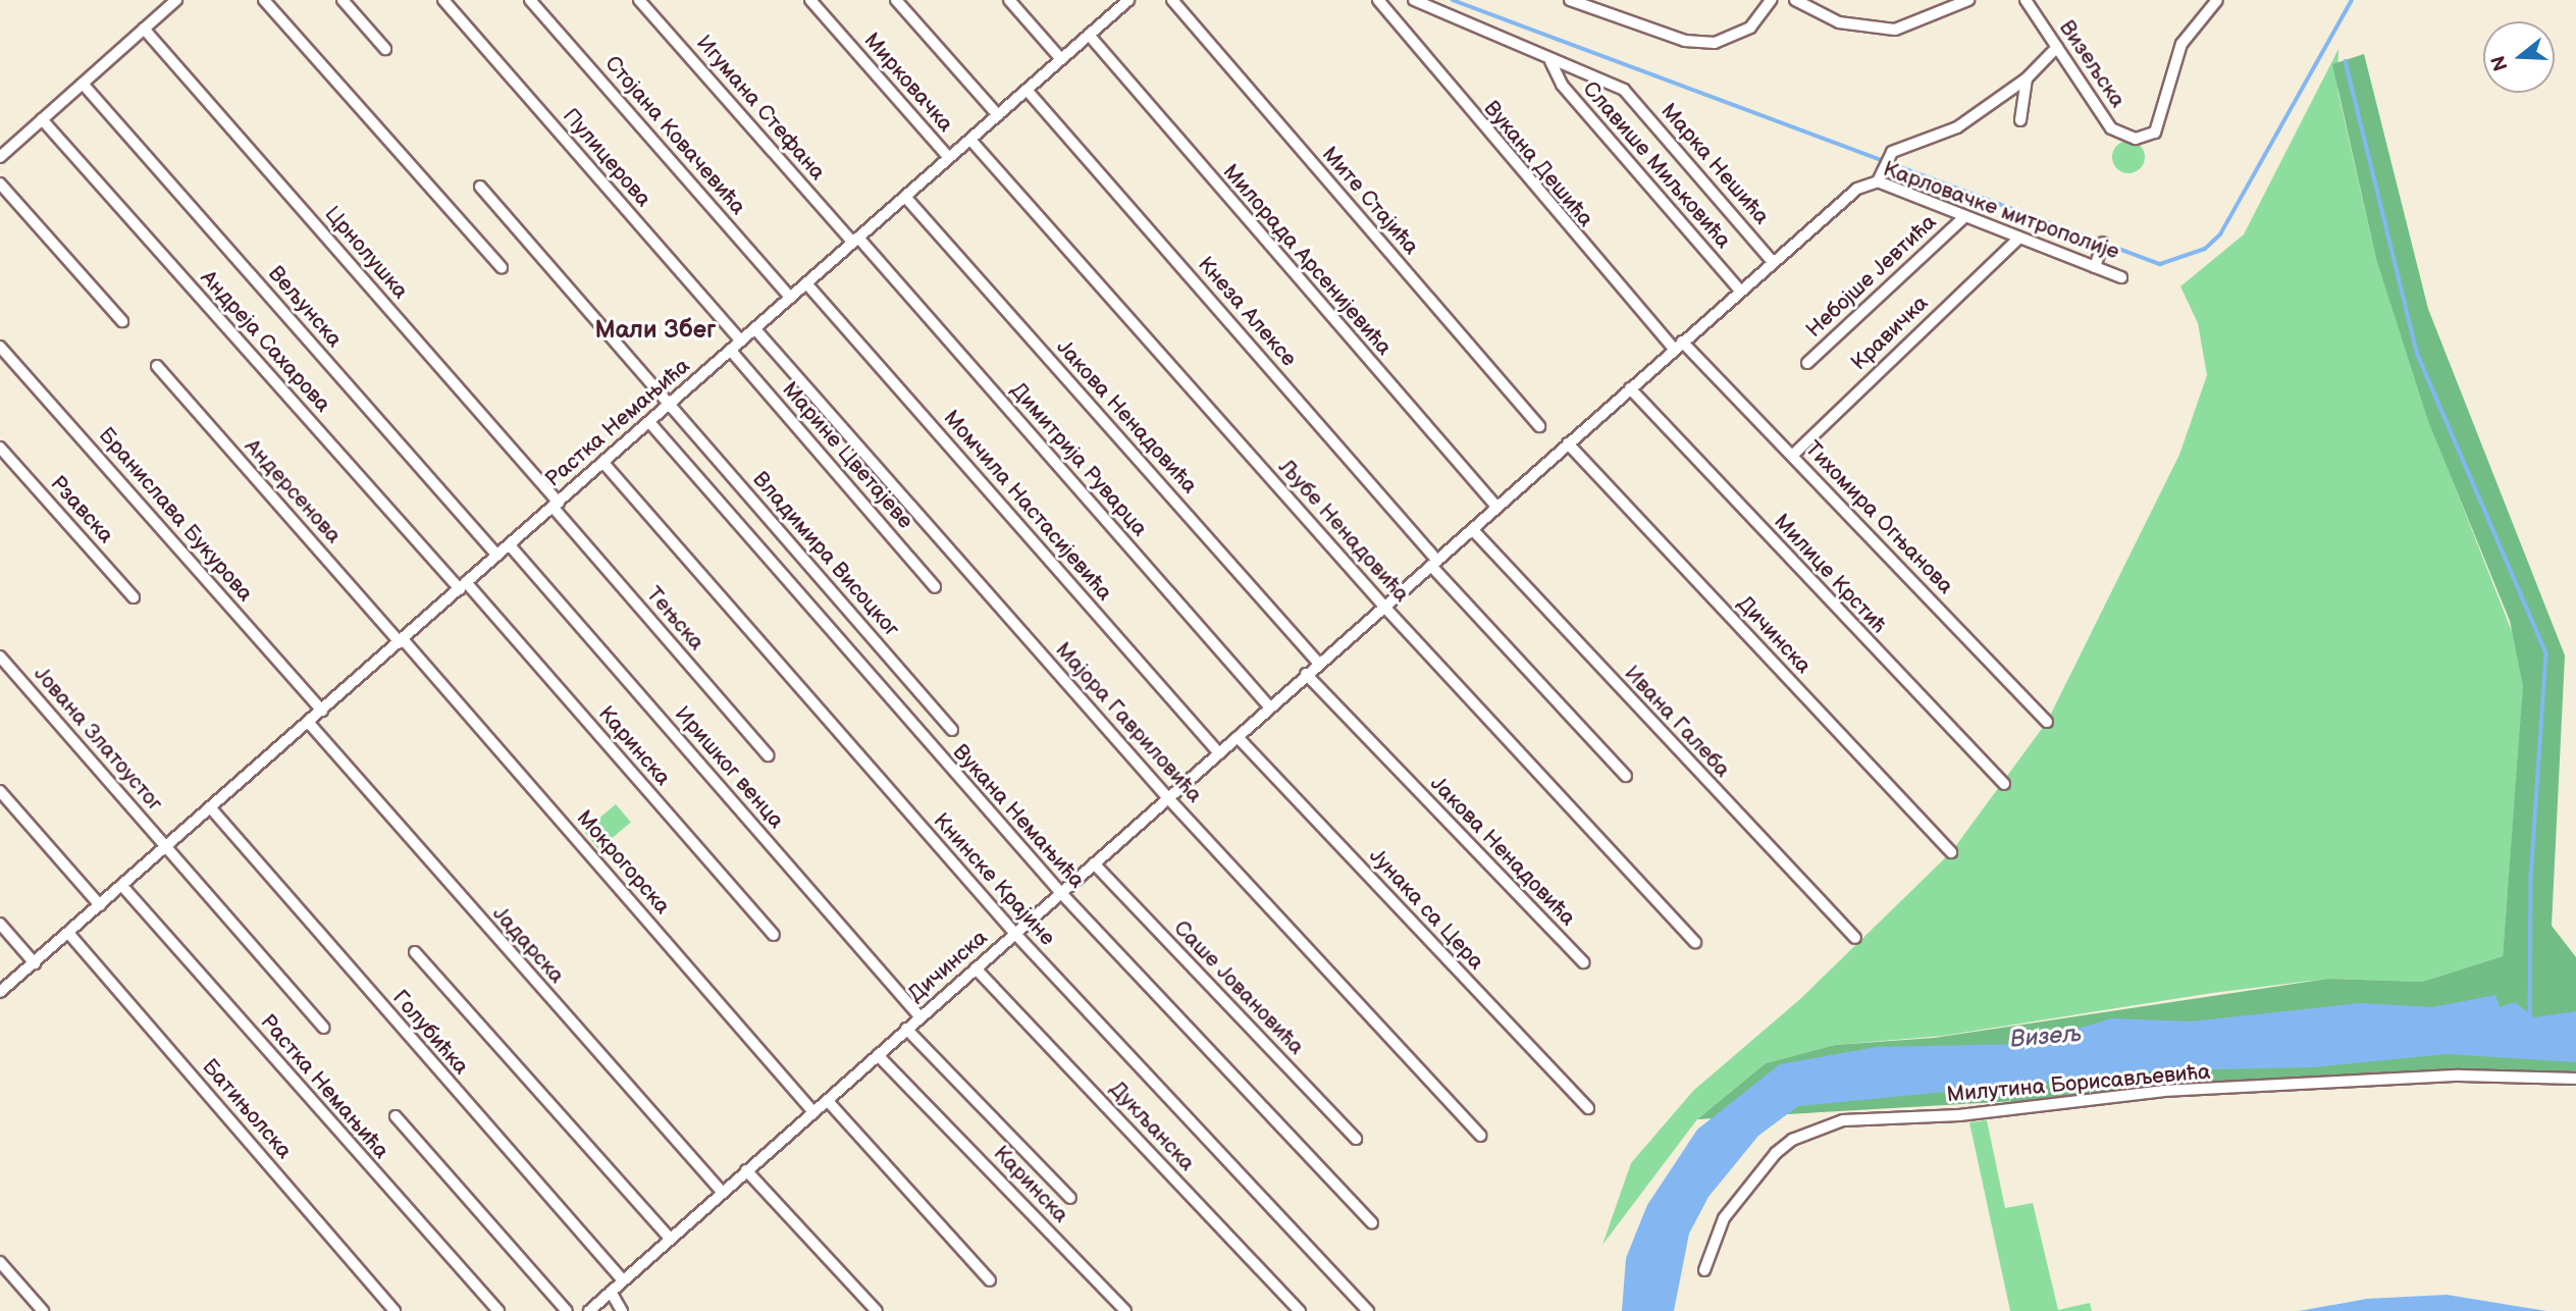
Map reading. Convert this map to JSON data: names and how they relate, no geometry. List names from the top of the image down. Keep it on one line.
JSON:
{"streets":{"street":["Визељска","Мирковачка","Игумана Стефана","Стојана Ковачевића","Пулицерова","Вукана Дешића","Марка Нешића","Славише Миљковића","Мите Стајића","Карловачке митрополије","Црнолушка","Милорада Арсенијевића","Небојше Јевтића","Вељунска","Кнеза Алексе","Кравичка","Андреја Сахарова","Јакова Ненадовића","Растка Немањића","Марине Цветајеве","Димитрија Руварца","Андерсенова","Момчила Настасијевића","Рзавска","Бранислава Букурова","Тихомира Огњанова","Љубе Ненадовића","Владимира Висоцког","Милице Крстић","Тењска","Дичинска","Ивана Галеба","Мајора Гавриловића","Јована Златоустог","Каринска","Иришког венца","Вукана Немањића","Мокрогорска","Книнске Крајине","Јунака са Цера","Јадарска","Саше Јовановића","Голубићка","Милутина Борисављевића","Батињолска","Дукљанска"]},"crossings":[["Мирковачка","Растка Немањића"],["Игумана Стефана","Растка Немањића"],["Игумана Стефана","Димитрија Руварца"],["Стојана Ковачевића","Растка Немањића"],["Пулицерова","Растка Немањића"],["Вукана Дешића","Тихомира Огњанова"],["Вукана Дешића","Дичинска"],["Марка Нешића","Славише Миљковића"],["Марка Нешића","Дичинска"],["Славише Миљковића","Дичинска"],["Карловачке митрополије","Небојше Јевтића"],["Карловачке митрополије","Кравичка"],["Карловачке митрополије","Дичинска"],["Црнолушка","Растка Немањића"],["Црнолушка","Тењска"],["Милорада Арсенијевића","Растка Немањића"],["Милорада Арсенијевића","Дичинска"],["Вељунска","Растка Немањића"],["Кнеза Алексе","Растка Немањића"],["Кнеза Алексе","Дичинска"],["Кравичка","Тихомира Огњанова"],["Андреја Сахарова","Растка Немањића"],["Андреја Сахарова","Каринска"],["Јакова Ненадовића","Растка Немањића"],["Јакова Ненадовића","Дичинска"],["Растка Немањића","Марине Цветајеве"],["Растка Немањића","Димитрија Руварца"],["Растка Немањића","Андерсенова"],["Растка Немањића","Момчила Настасијевића"],["Растка Немањића","Бранислава Букурова"],["Растка Немањића","Љубе Ненадовића"],["Растка Немањића","Владимира Висоцког"],["Растка Немањића","Тењска"],["Растка Немањића","Мајора Гавриловића"],["Растка Немањића","Јована Златоустог"],["Растка Немањића","Каринска"],["Растка Немањића","Иришког венца"],["Растка Немањића","Вукана Немањића"],["Растка Немањића","Мокрогорска"],["Растка Немањића","Книнске Крајине"],["Растка Немањића","Јадарска"],["Растка Немањића","Голубићка"],["Растка Немањића","Батињолска"],["Димитрија Руварца","Дичинска"],["Андерсенова","Мокрогорска"],["Момчила Настасијевића","Дичинска"],["Тихомира Огњанова","Дичинска"],["Љубе Ненадовића","Дичинска"],["Милице Крстић","Дичинска"],["Дичинска","Ивана Галеба"],["Дичинска","Мајора Гавриловића"],["Дичинска","Каринска"],["Дичинска","Иришког венца"],["Дичинска","Вукана Немањића"],["Дичинска","Мокрогорска"],["Дичинска","Книнске Крајине"],["Дичинска","Јунака са Цера"],["Дичинска","Јадарска"],["Дичинска","Саше Јовановића"],["Дичинска","Голубићка"],["Дичинска","Дукљанска"]],"districts":["Мали Збег"],"water":["Визељ"],"north":"left"}
